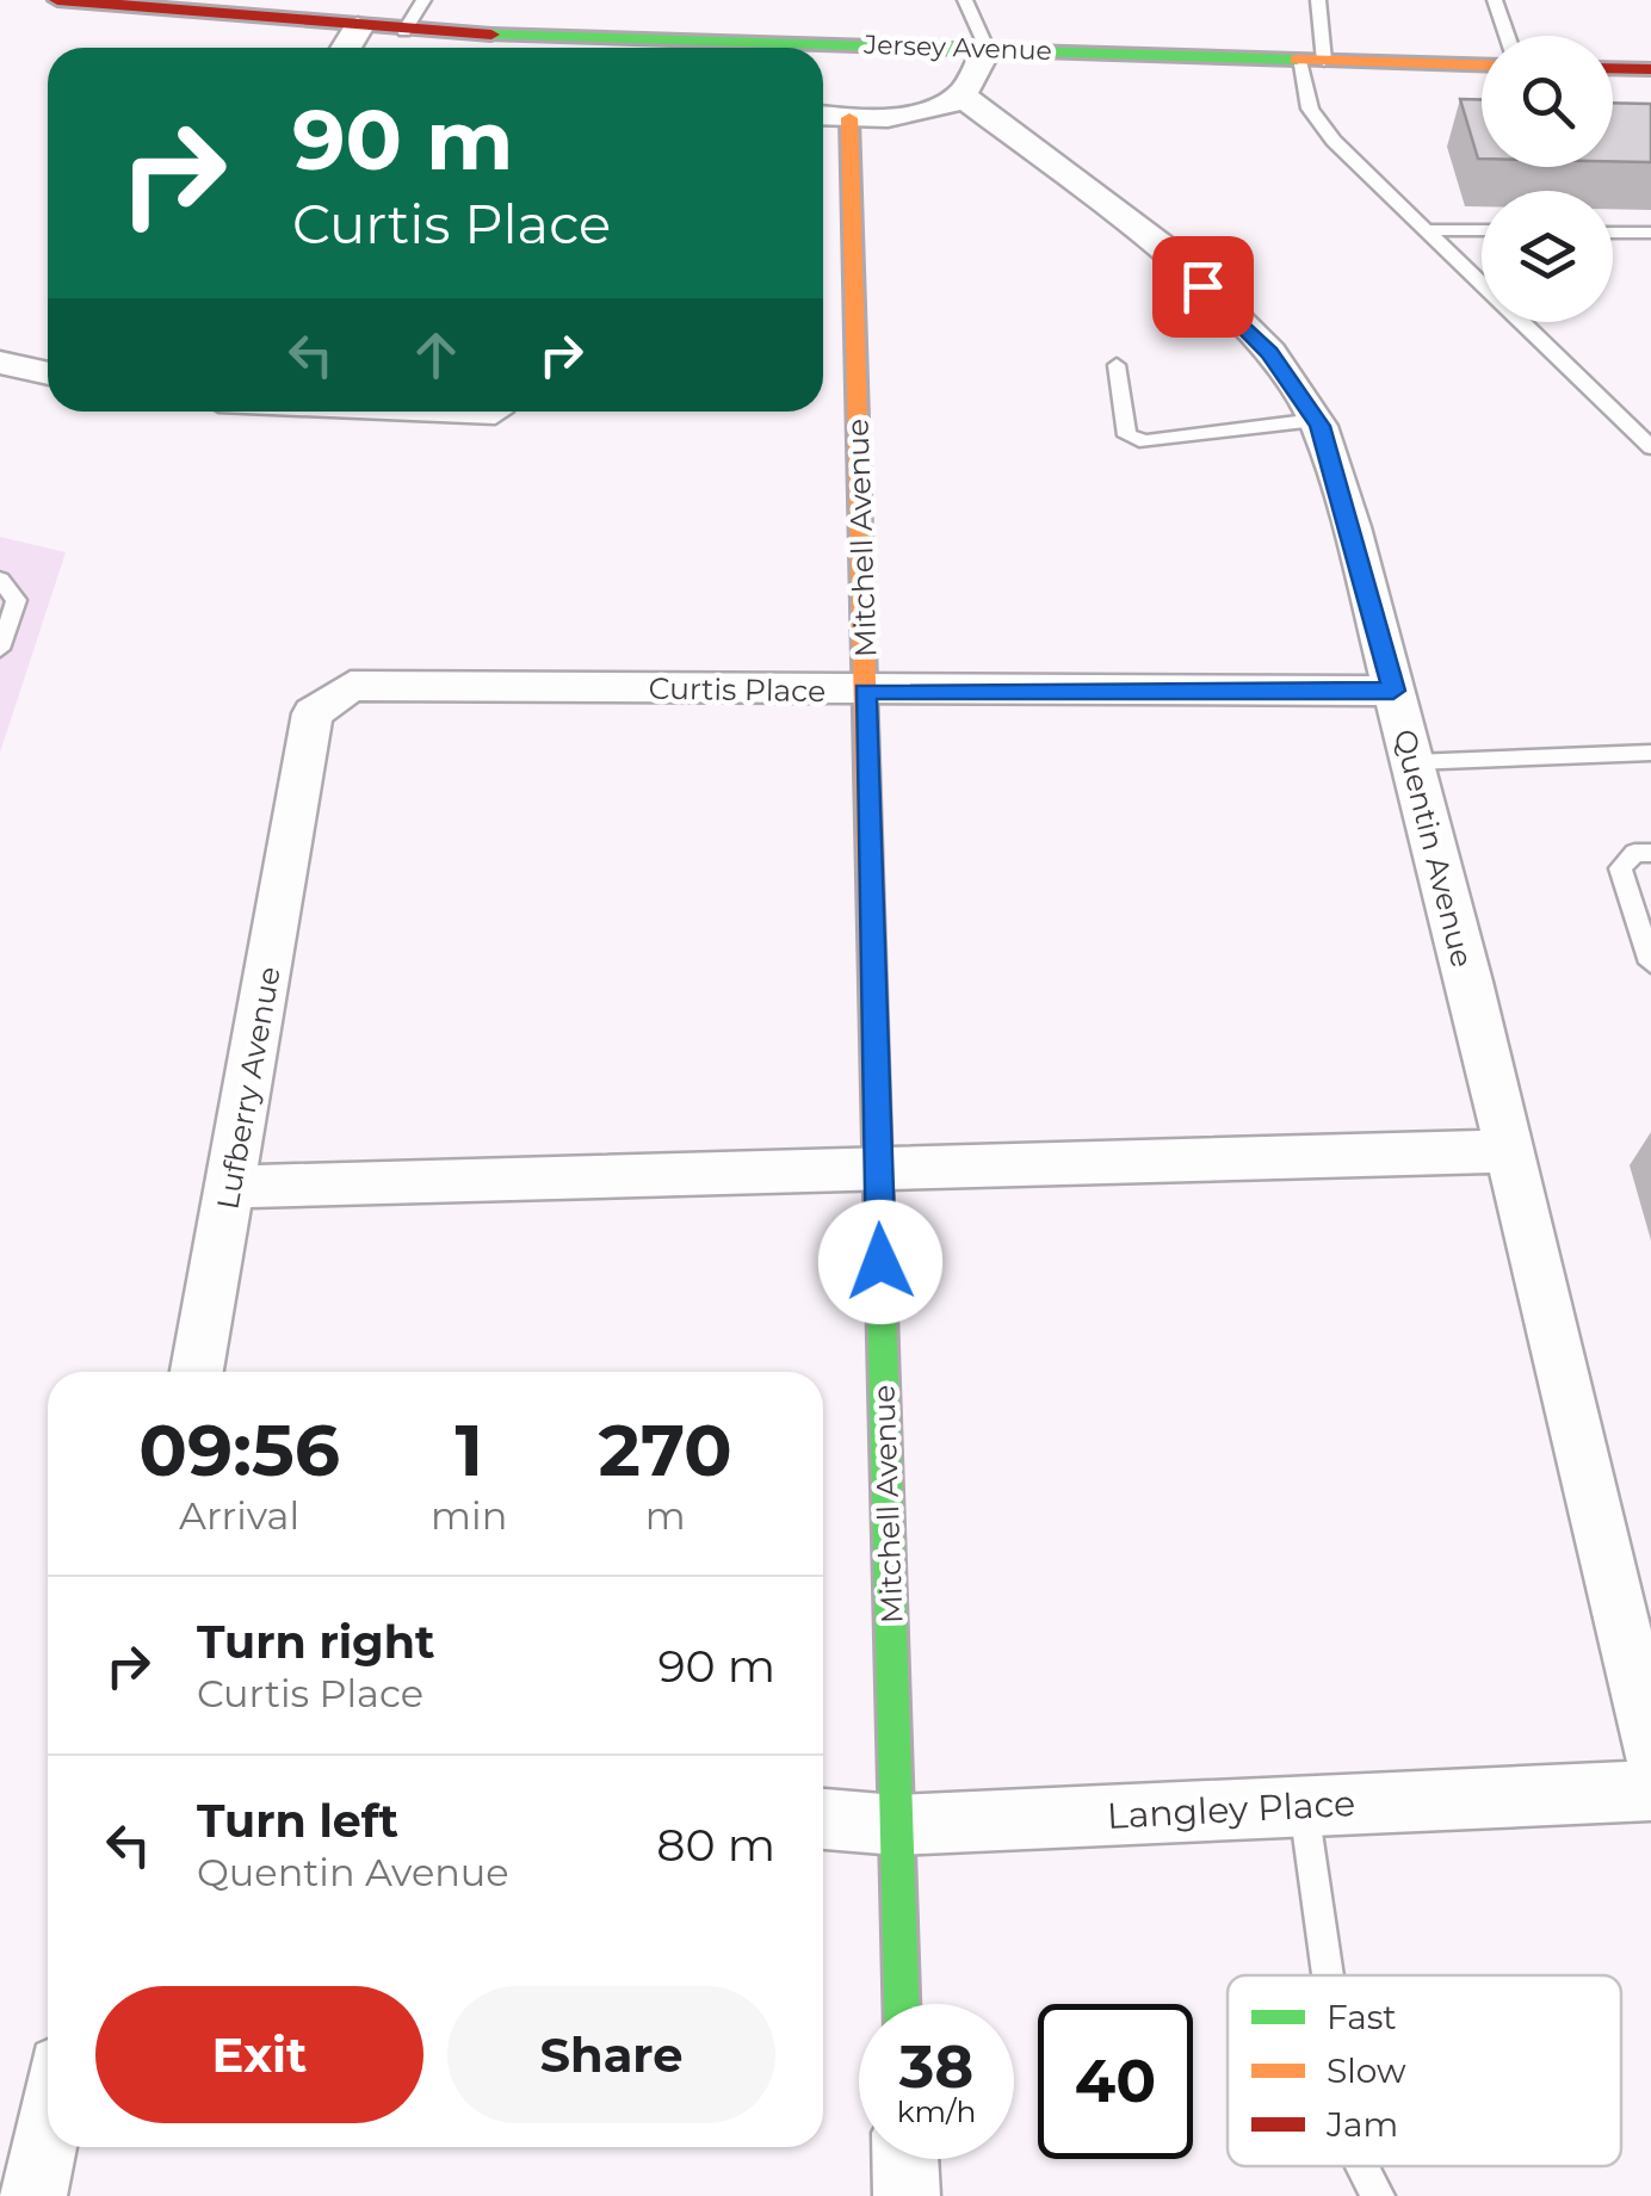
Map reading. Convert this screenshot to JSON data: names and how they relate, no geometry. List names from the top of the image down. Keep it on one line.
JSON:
{"streets":{"street":["Jersey Avenue","Mitchell Avenue","Curtis Place","Quentin Avenue","Lufberry Avenue","Langley Place"]},"crossings":[["Mitchell Avenue","Curtis Place"],["Mitchell Avenue","Langley Place"],["Curtis Place","Quentin Avenue"],["Curtis Place","Lufberry Avenue"]],"legend":["Fast","Slow","Jam"],"page":{"turn":["90 m","Curtis Place"],"eta":["09:56","Arrival","1","min","270","m"],"list":[{"name":"Turn right","note":"Curtis Place","value":"90 m"},{"name":"Turn left","note":"Quentin Avenue","value":"80 m"}],"buttons":["Exit","Share"],"speed":"38 km/h","limit":"40"}}
